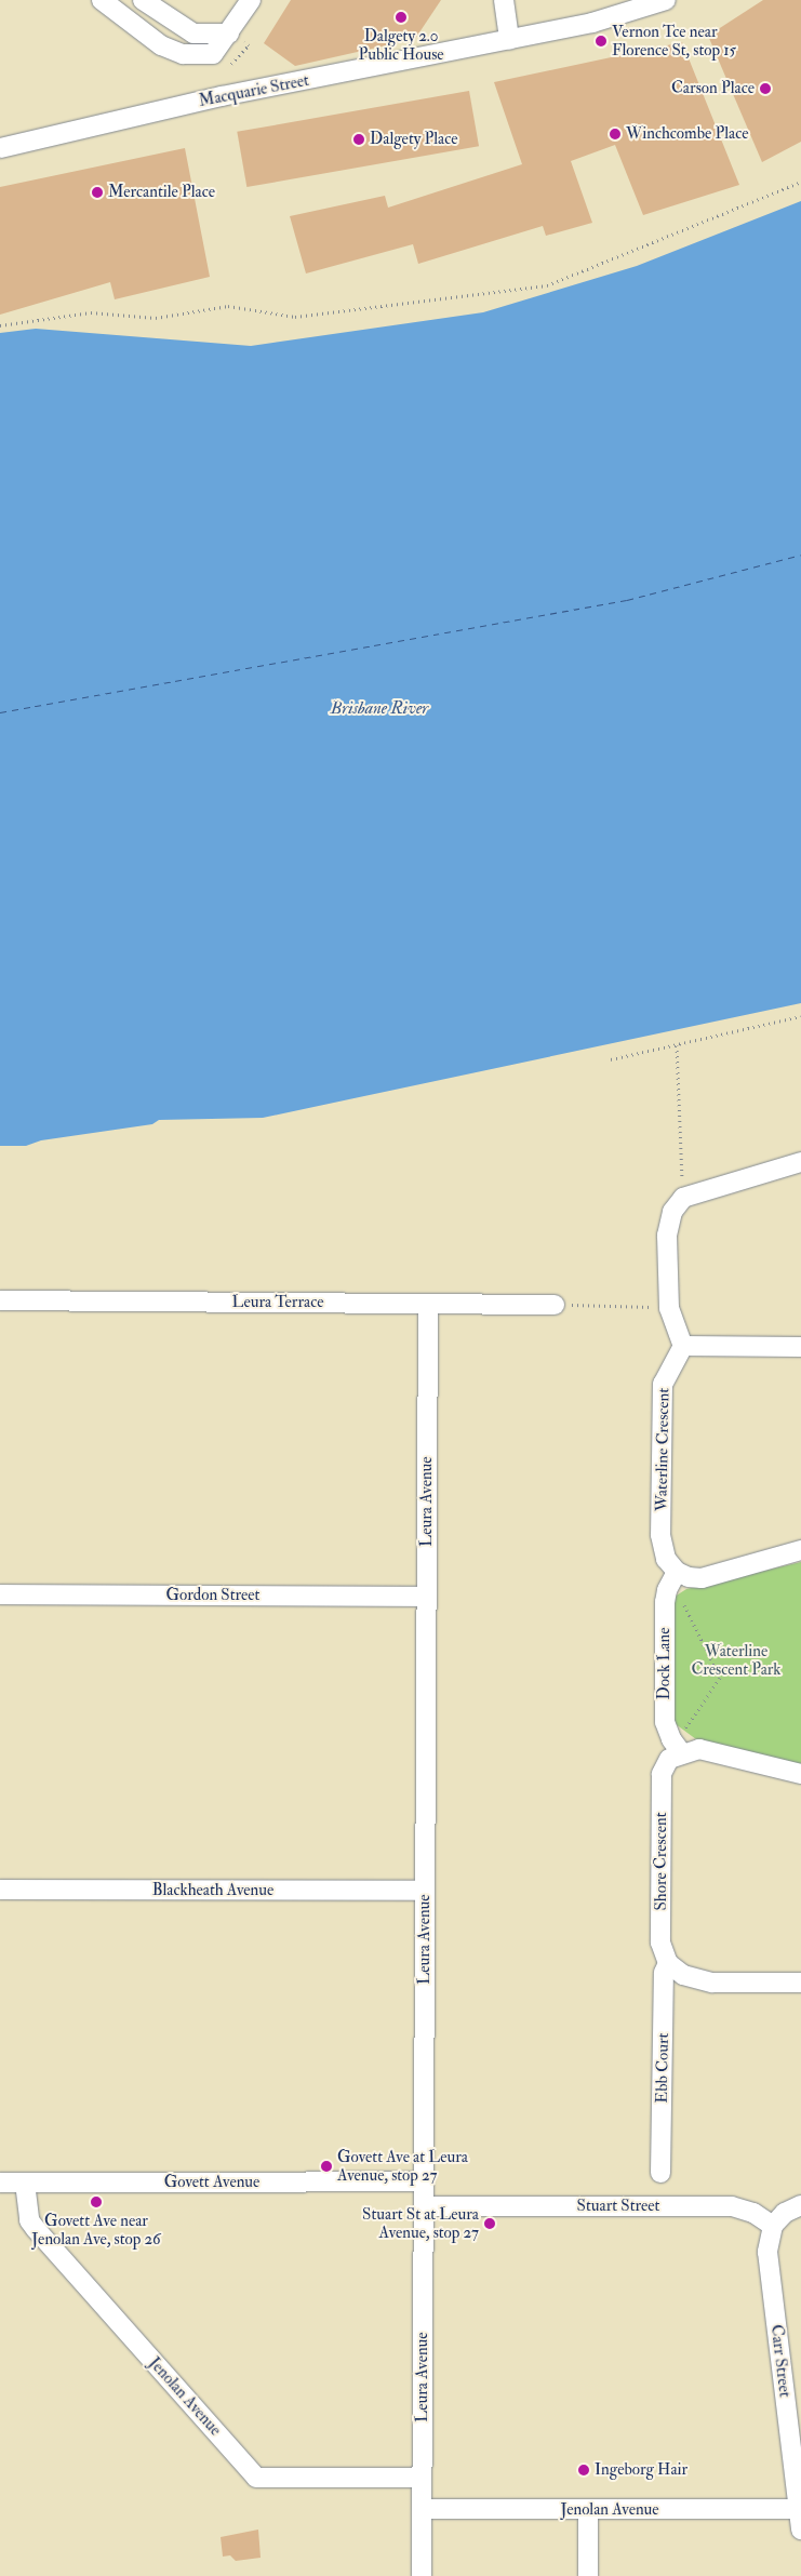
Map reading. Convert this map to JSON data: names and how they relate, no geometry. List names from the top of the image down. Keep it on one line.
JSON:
{"streets":{"street":["Macquarie Street","Leura Terrace","Waterline Crescent","Leura Avenue","Gordon Street","Dock Lane","Shore Crescent","Blackheath Avenue","Ebb Court","Govett Avenue","Stuart Street","Carr Street","Jenolan Avenue"]},"crossings":[["Leura Terrace","Leura Avenue"],["Waterline Crescent","Dock Lane"],["Leura Avenue","Gordon Street"],["Leura Avenue","Blackheath Avenue"],["Leura Avenue","Govett Avenue"],["Leura Avenue","Stuart Street"],["Leura Avenue","Jenolan Avenue"],["Dock Lane","Shore Crescent"],["Shore Crescent","Ebb Court"],["Govett Avenue","Jenolan Avenue"],["Stuart Street","Carr Street"],["Carr Street","Jenolan Avenue"]],"water":["Brisbane River"],"parks":["Waterline Crescent Park"],"places":["Dalgety 2.0 Public House","Vernon Tce near Florence St, stop 15","Carson Place","Winchcombe Place","Dalgety Place","Mercantile Place","Govett Ave at Leura Avenue, stop 27","Govett Ave near Jenolan Ave, stop 26","Stuart St at Leura Avenue, stop 27","Ingeborg Hair"]}
